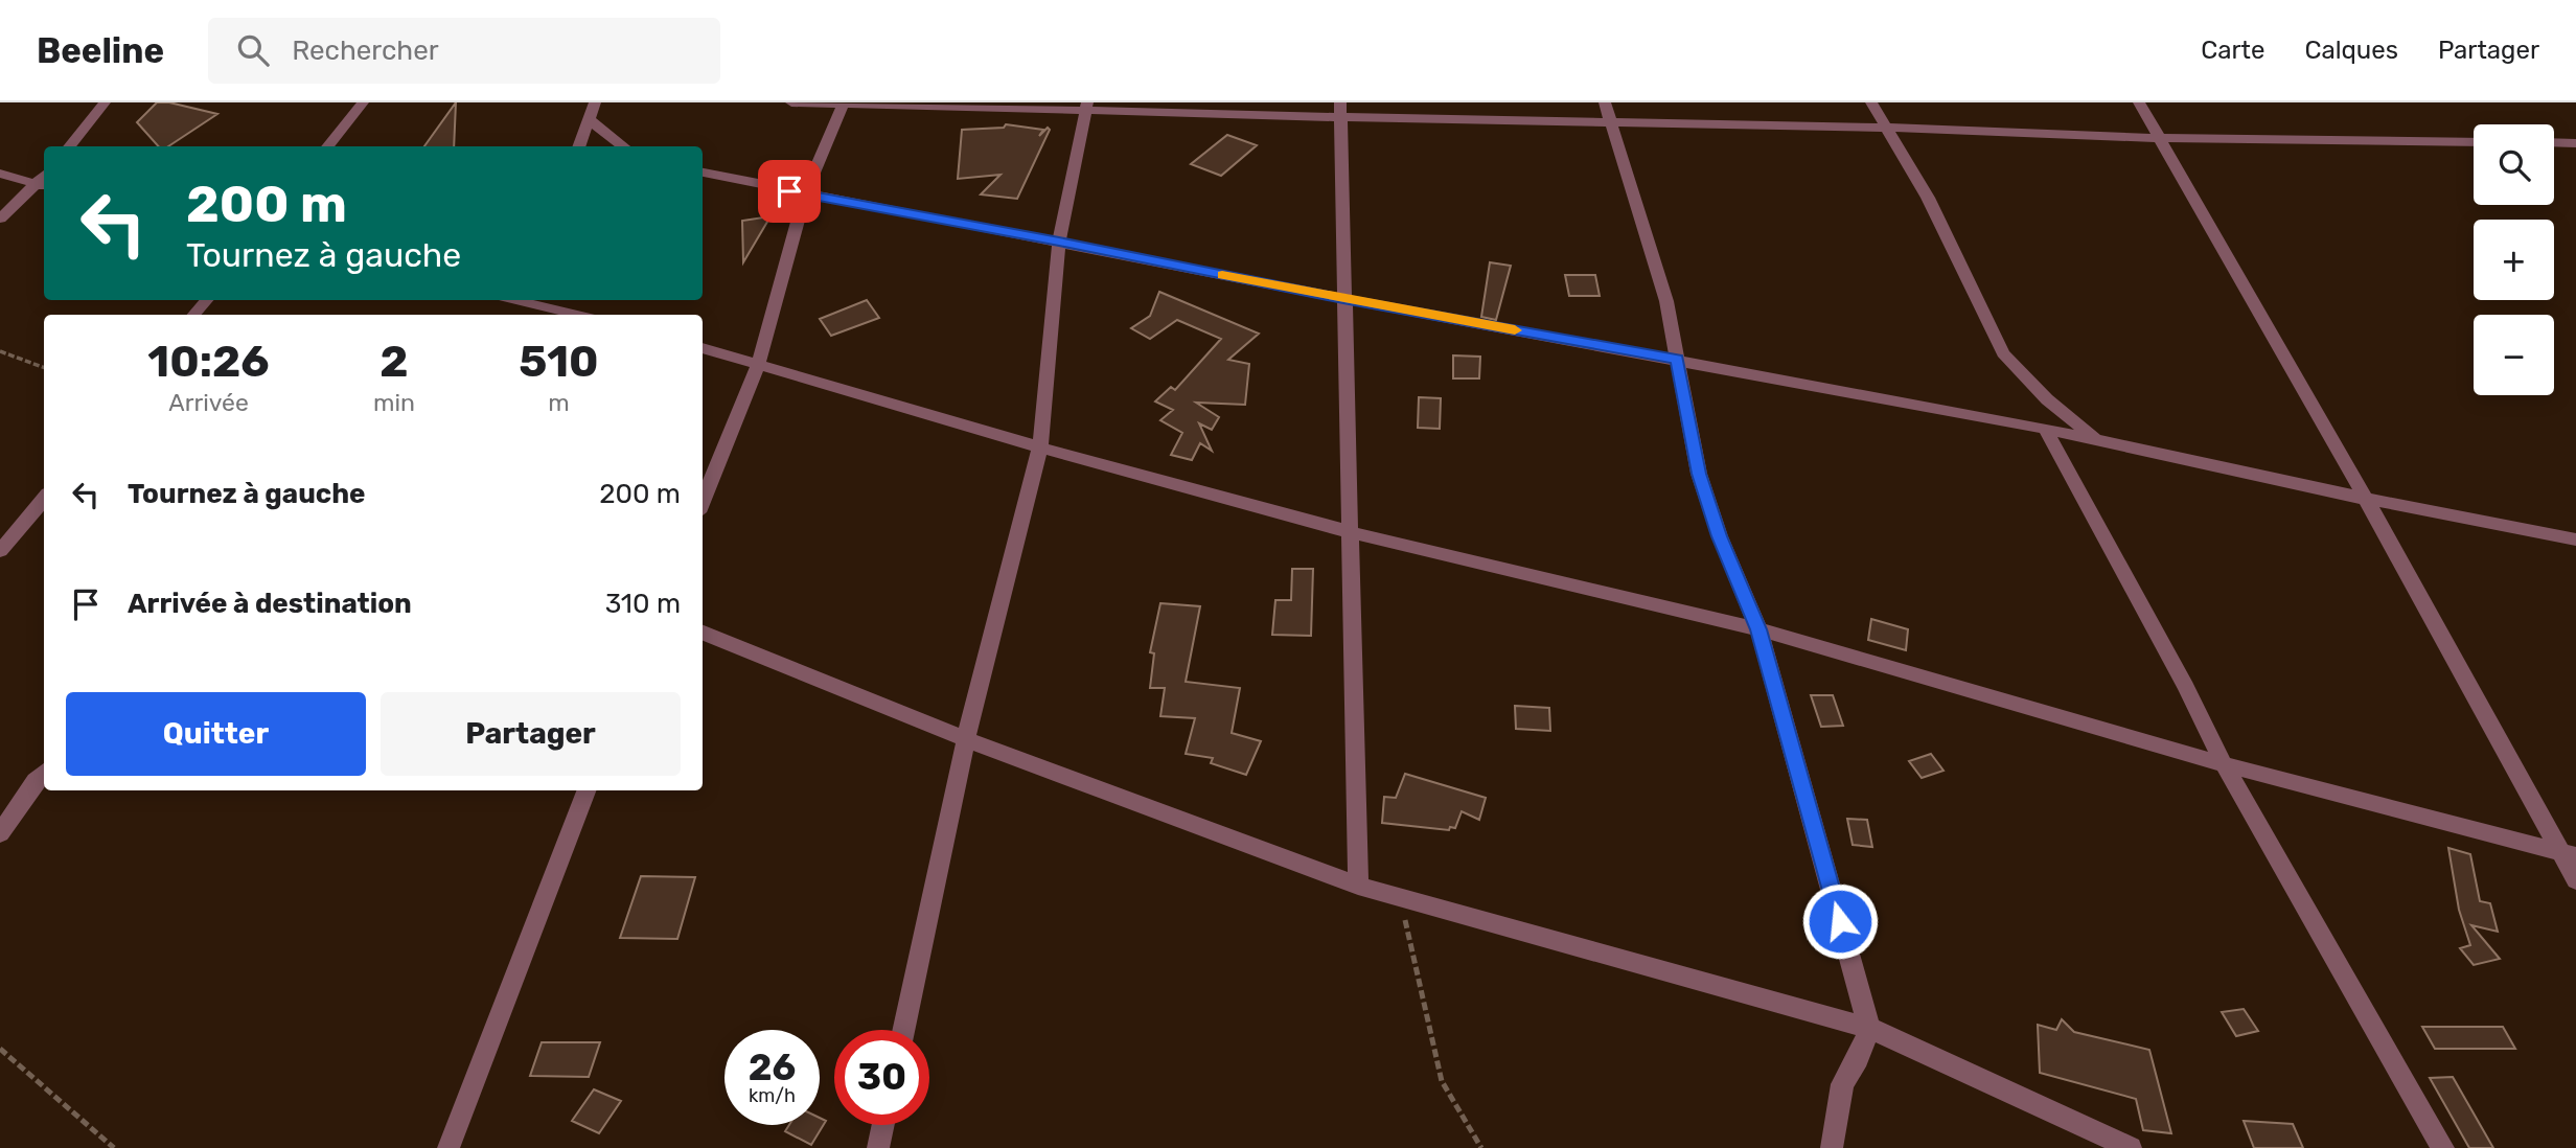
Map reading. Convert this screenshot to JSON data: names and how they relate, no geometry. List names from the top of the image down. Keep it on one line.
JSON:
{"page":{"header":"Beeline","search":"Rechercher","nav":["Carte","Calques","Partager"],"map_buttons":["+","−"],"turn":["200 m","Tournez à gauche"],"eta":["10:26","Arrivée","2","min","510","m"],"list":[{"name":"Tournez à gauche","value":"200 m"},{"name":"Arrivée à destination","value":"310 m"}],"buttons":["Quitter","Partager"],"speed":"26 km/h","limit":"30"}}
